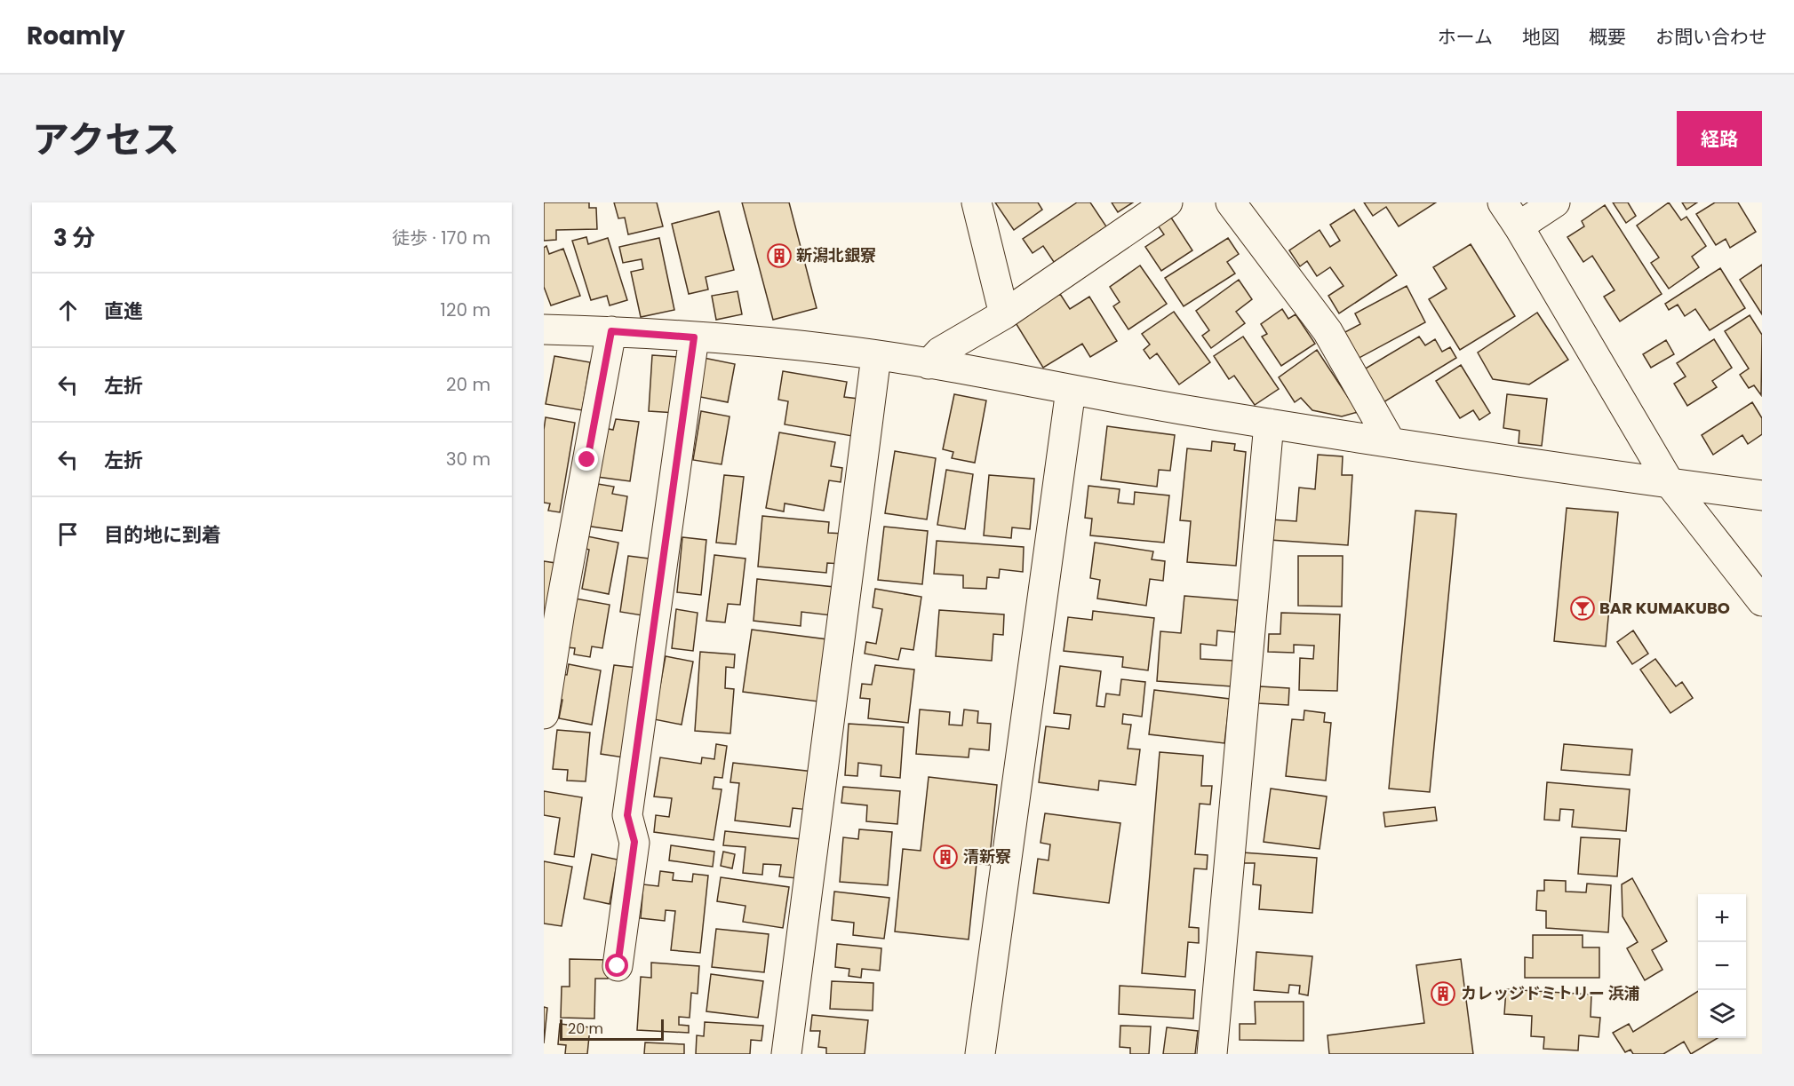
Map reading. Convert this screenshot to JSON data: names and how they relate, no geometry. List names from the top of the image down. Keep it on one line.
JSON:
{"places":{"building":["新潟北銀寮","清新寮","カレッジドミトリー 浜浦"],"bar":["BAR KUMAKUBO"]},"scale_bar":"20 m","page":{"header":"Roamly","nav":["ホーム","地図","概要","お問い合わせ"],"title":"アクセス","buttons":"経路","heading":["3 分","徒歩 · 170 m"],"list":[["直進","120 m"],["左折","20 m"],["左折","30 m"],"目的地に到着"],"map_buttons":["+","−"],"scale":"20 m"}}
